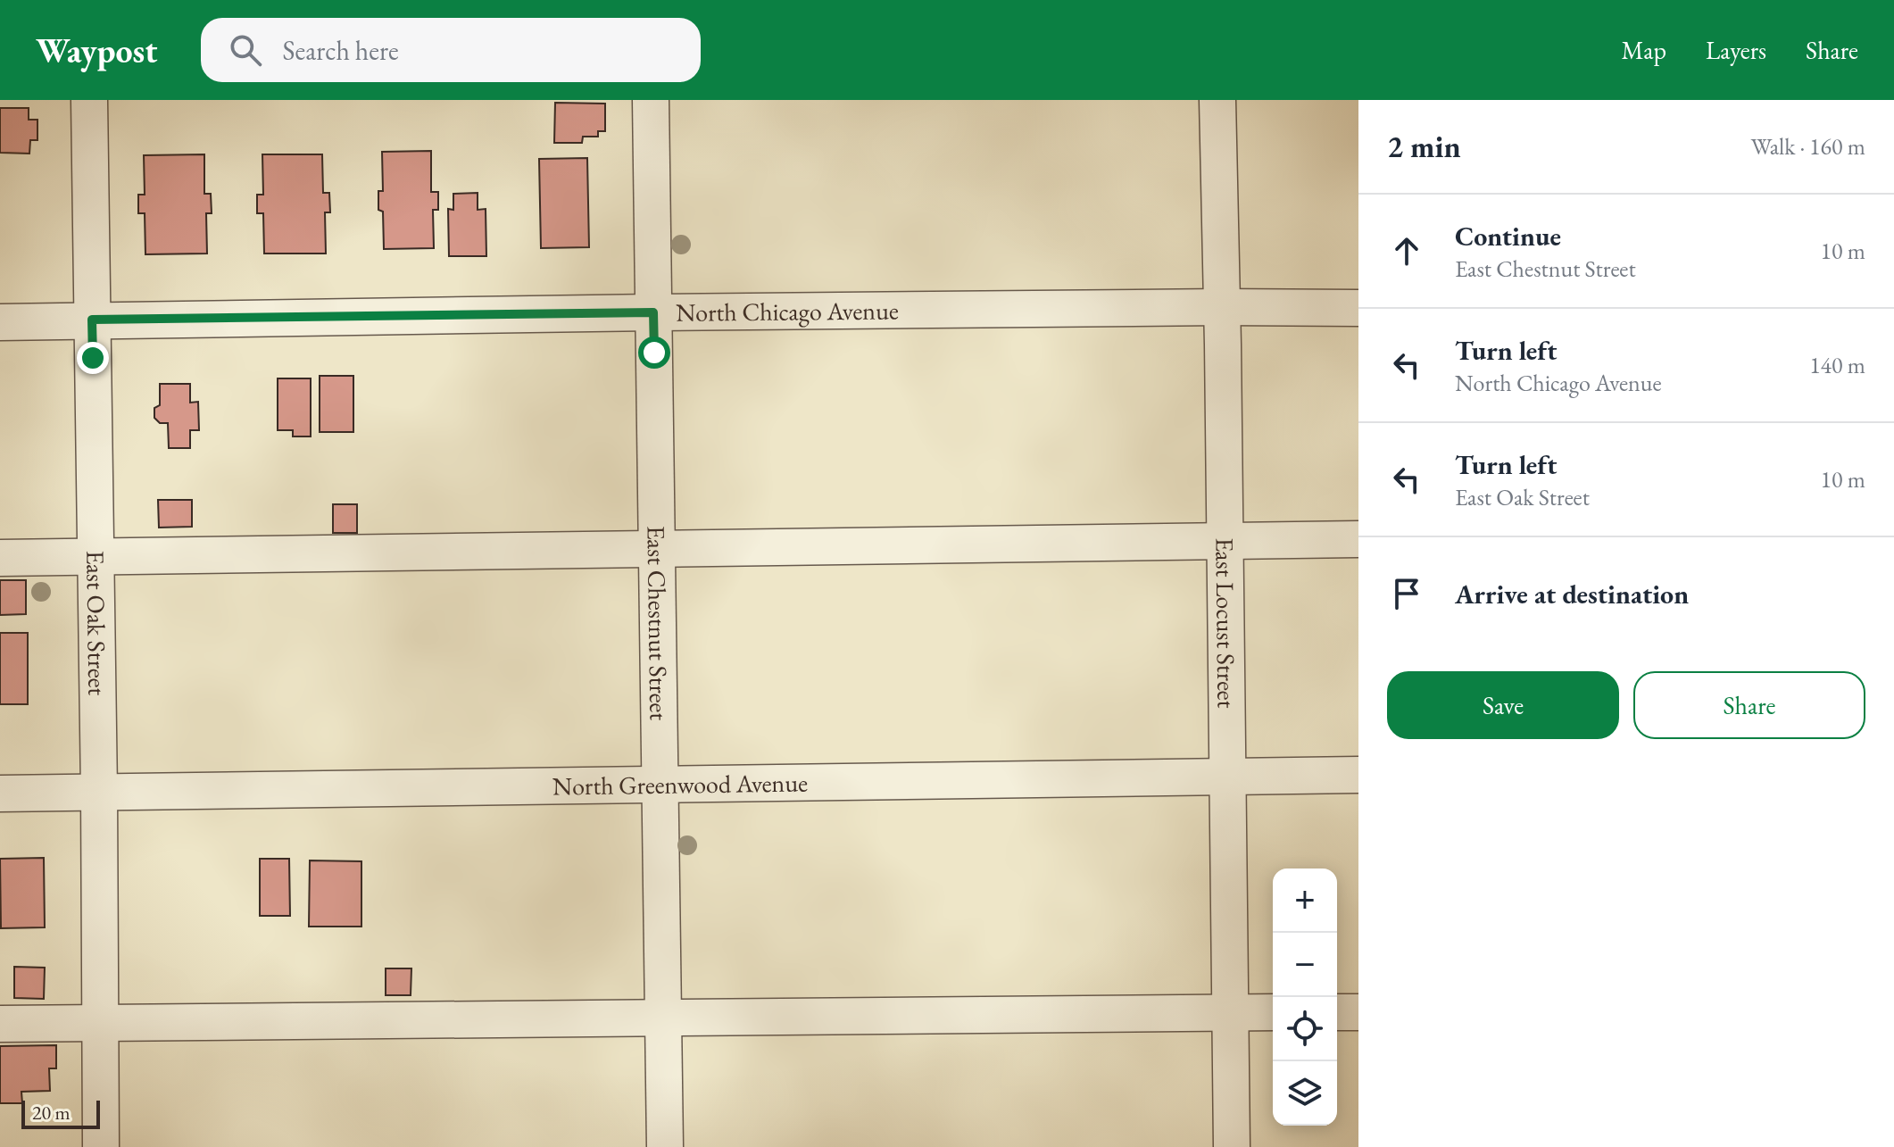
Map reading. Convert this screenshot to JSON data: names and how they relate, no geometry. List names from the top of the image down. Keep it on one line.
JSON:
{"streets":{"street":["North Chicago Avenue","East Oak Street","East Locust Street","East Chestnut Street","North Greenwood Avenue"]},"crossings":[["North Chicago Avenue","East Oak Street"],["North Chicago Avenue","East Locust Street"],["North Chicago Avenue","East Chestnut Street"],["East Oak Street","North Greenwood Avenue"],["East Locust Street","North Greenwood Avenue"],["East Chestnut Street","North Greenwood Avenue"]],"scale_bar":"20 m","page":{"header":"Waypost","search":"Search here","nav":["Map","Layers","Share"],"heading":["2 min","Walk · 160 m"],"list":[["Continue","East Chestnut Street","10 m"],["Turn left","North Chicago Avenue","140 m"],["Turn left","East Oak Street","10 m"],"Arrive at destination"],"buttons":["Save","Share"],"map_buttons":["+","−"],"scale":"20 m"}}
